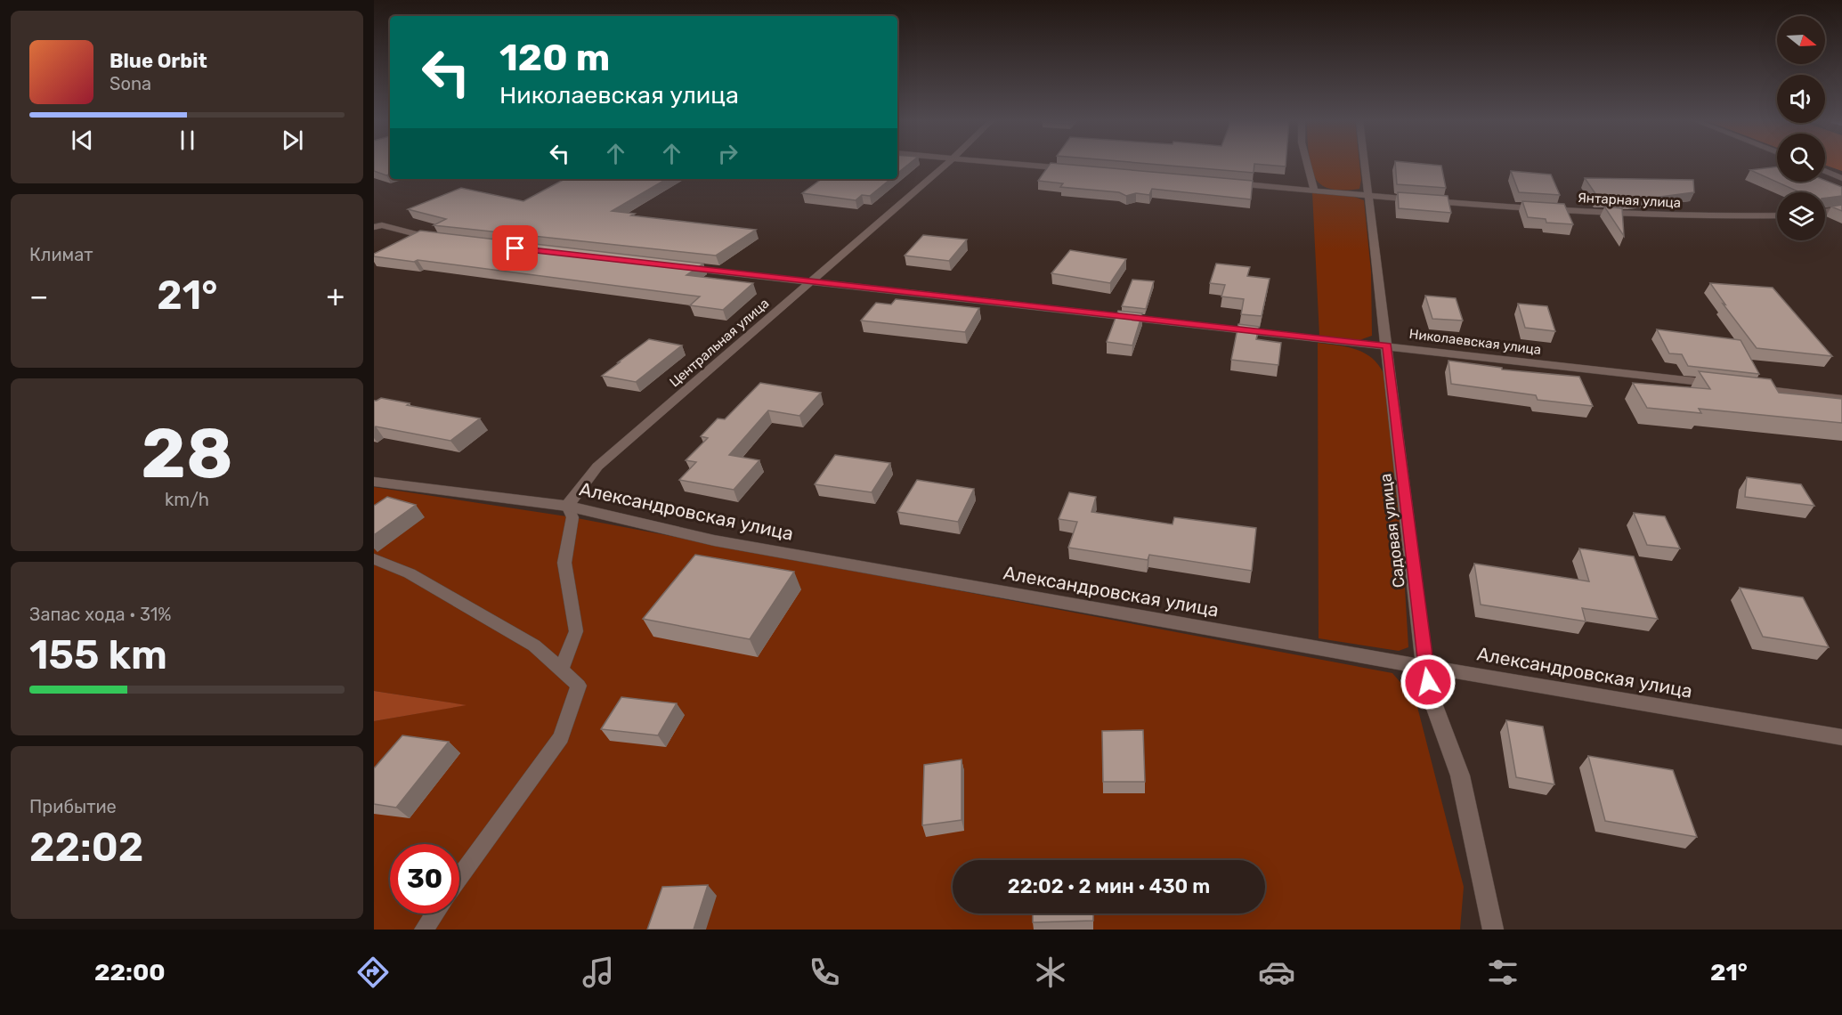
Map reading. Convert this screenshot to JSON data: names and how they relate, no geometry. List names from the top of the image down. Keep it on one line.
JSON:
{"streets":{"street":["Янтарная улица","Николаевская улица","Центральная улица","Александровская улица","Садовая улица"]},"crossings":[["Янтарная улица","Садовая улица"],["Николаевская улица","Центральная улица"],["Николаевская улица","Садовая улица"],["Центральная улица","Александровская улица"],["Александровская улица","Садовая улица"]],"north":"right","page":{"turn":["120 m","Николаевская улица"],"song":["Blue Orbit","Sona"],"tile":["Климат",["28","km/h"],["Запас хода · 31%","155 km"],["Прибытие","22:02"]],"heat":["−","21°","+"],"limit":"30","trip":"22:02 · 2 мин · 430 m","tabs":["22:00","21°"]}}
